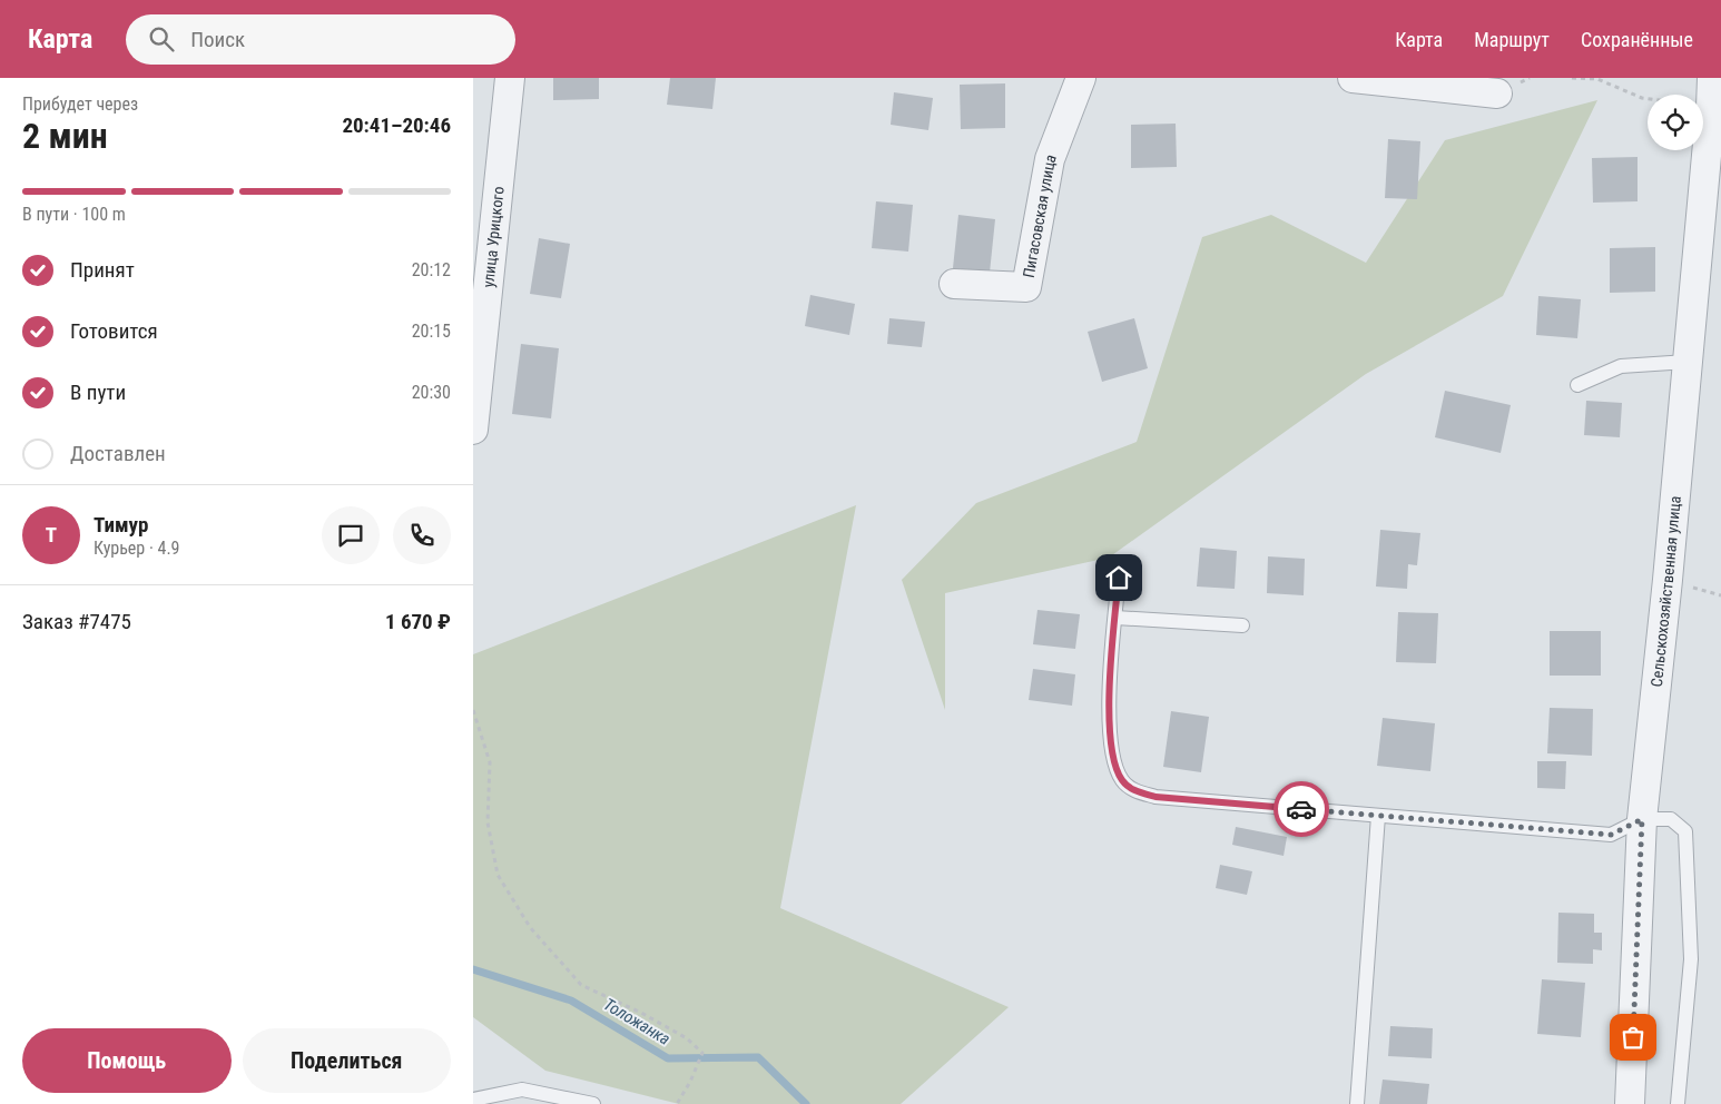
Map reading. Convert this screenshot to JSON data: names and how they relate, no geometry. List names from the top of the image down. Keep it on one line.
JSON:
{"streets":{"street":["Пигасовская улица","улица Урицкого","Сельскохозяйственная улица"]},"water":["Толожанка"],"page":{"header":"Карта","search":"Поиск","nav":["Карта","Маршрут","Сохранённые"],"heading":["2 мин","Прибудет через","20:41–20:46"],"panel":["Тимур","Курьер · 4.9","Заказ #7475","1 670 ₽"],"bar":"В пути · 100 m","list":[["Принят","20:12"],["Готовится","20:15"],["В пути","20:30"],"Доставлен"],"round":"Т","buttons":["Помощь","Поделиться"]}}
